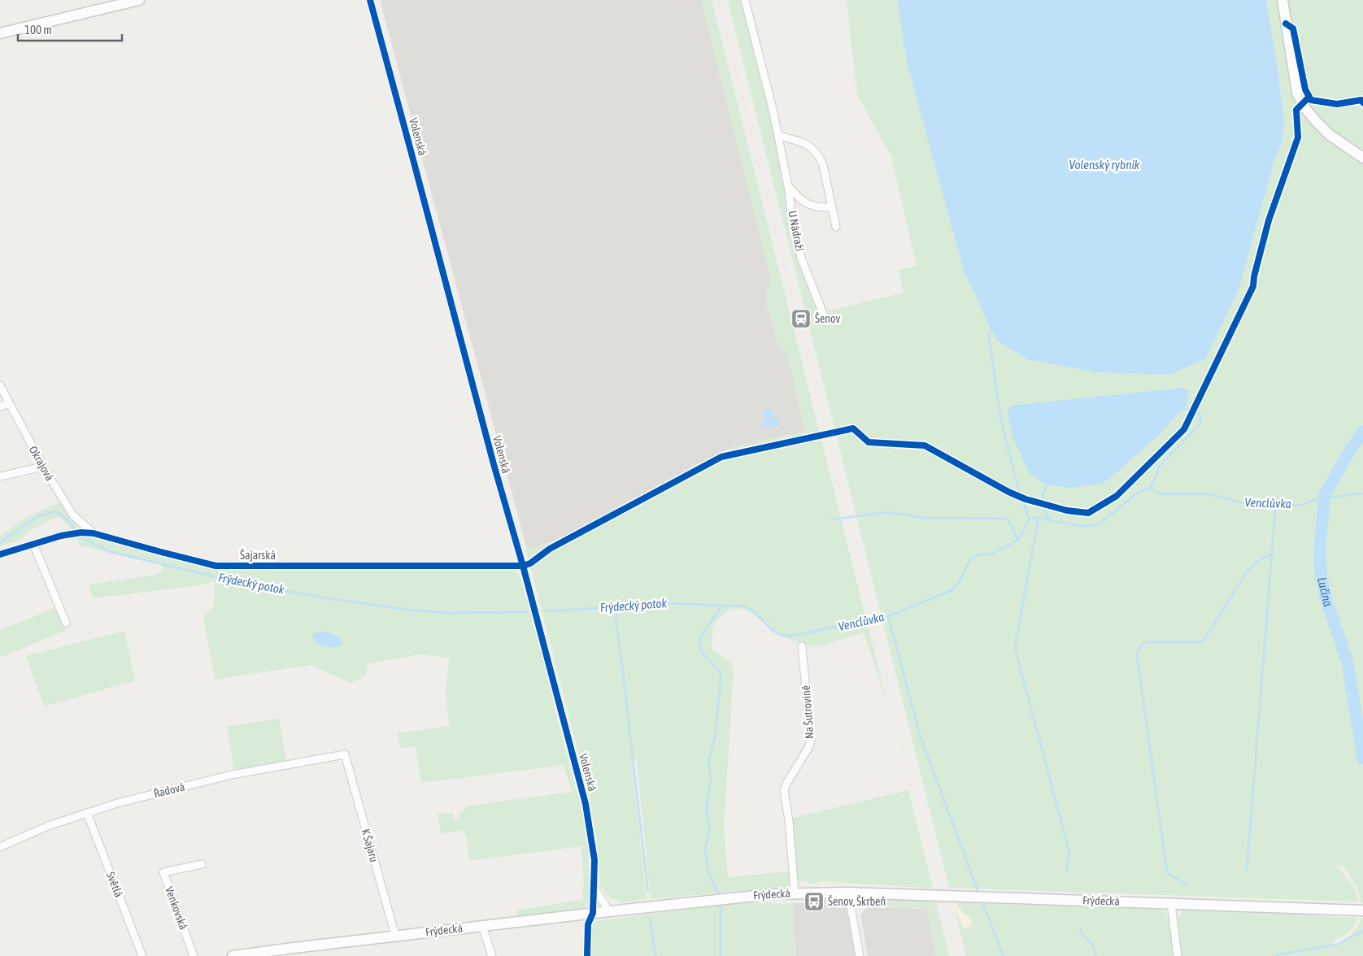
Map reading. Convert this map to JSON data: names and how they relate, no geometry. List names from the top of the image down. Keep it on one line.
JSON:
{"streets":{"main road":["Frýdecká"],"street":["Volenská","U Nádraží","Okrajová","Šajarská","Na Šutrovině","Řadová","K Šajaru","Světlá","Venkovská"]},"crossings":[["Volenská","Šajarská"],["Volenská","Frýdecká"],["Okrajová","Šajarská"],["Na Šutrovině","Frýdecká"],["Řadová","K Šajaru"],["Řadová","Světlá"],["K Šajaru","Frýdecká"]],"water":["Volenský rybník","Venclůvka","Frýdecký potok","Lučina"],"places":{"station":["Šenov"],"bus stop":["Šenov, Škrbeň"]},"scale_bar":"100 m"}
